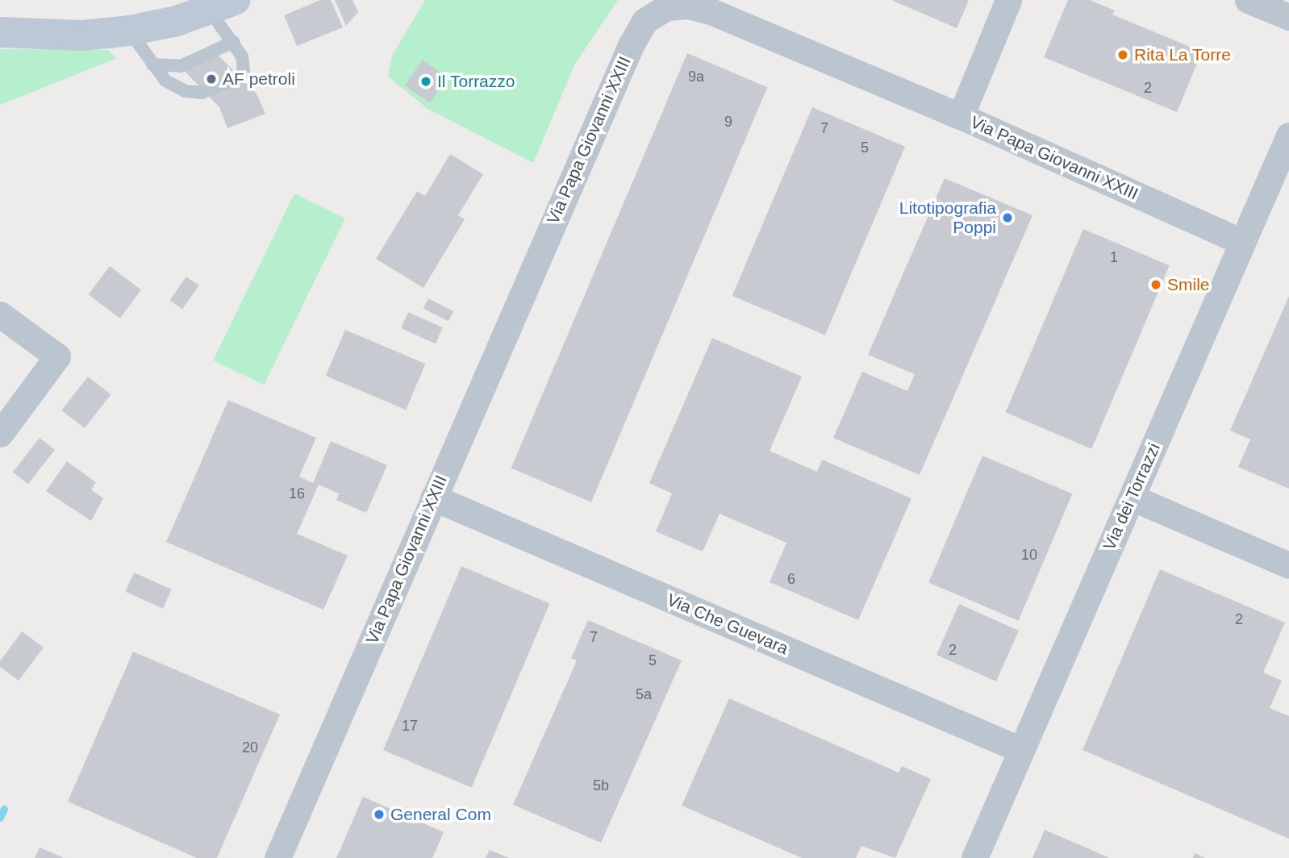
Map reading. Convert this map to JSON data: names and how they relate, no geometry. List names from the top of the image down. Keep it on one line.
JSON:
{"streets":{"street":["Via Papa Giovanni XXIII","Via dei Torrazzi","Via Che Guevara"]},"crossings":[["Via Papa Giovanni XXIII","Via dei Torrazzi"],["Via Papa Giovanni XXIII","Via Che Guevara"],["Via dei Torrazzi","Via Che Guevara"]],"places":["Rita La Torre","AF petroli","Il Torrazzo","Litotipografia Poppi","Smile","General Com"],"house_numbers":["9a","2","9","7","5","1","16","10","6","2","7","2","5","5a","17","20","5b"]}
